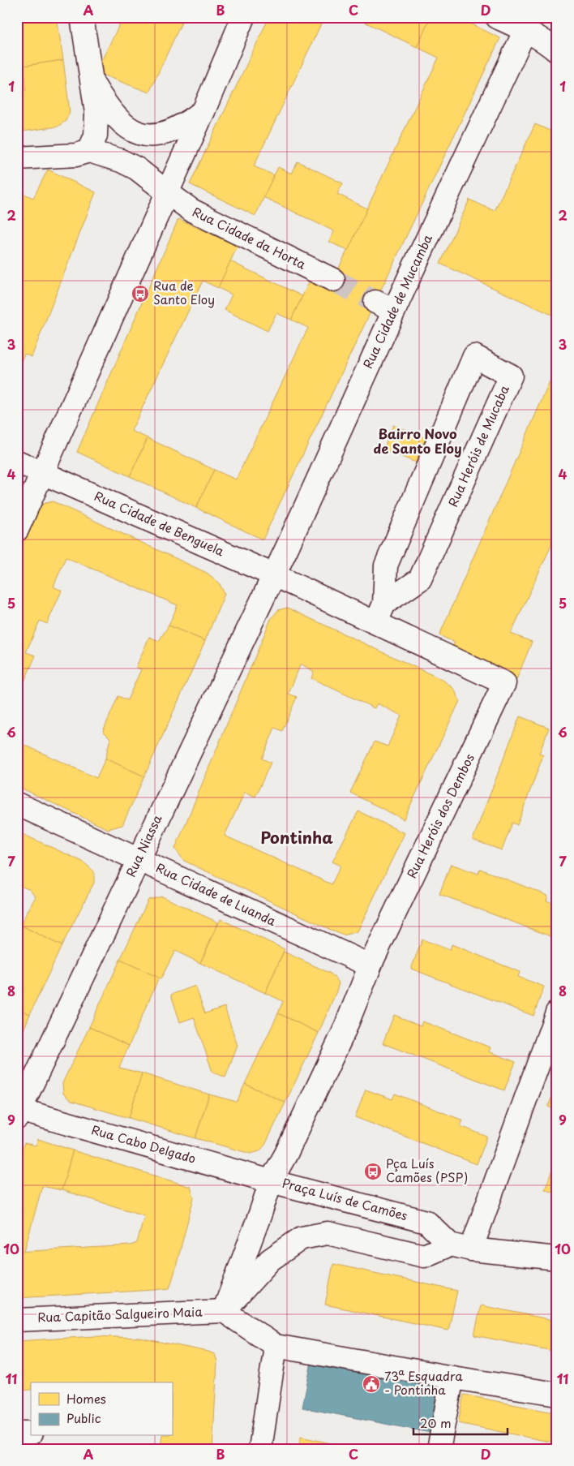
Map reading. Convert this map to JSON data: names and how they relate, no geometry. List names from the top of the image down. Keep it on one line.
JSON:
{"streets":{"street":["Rua Cidade da Horta","Rua Cidade de Mucamba","Rua Heróis de Mucaba","Rua Cidade de Benguela","Rua Heróis dos Dembos","Rua Niassa","Rua Cidade de Luanda","Rua Cabo Delgado","Praça Luís de Camões","Rua Capitão Salgueiro Maia"]},"crossings":[["Rua Cidade de Mucamba","Rua Cidade de Benguela"],["Rua Cidade de Mucamba","Rua Heróis dos Dembos"],["Rua Cidade de Mucamba","Rua Niassa"],["Rua Heróis de Mucaba","Rua Heróis dos Dembos"],["Rua Cidade de Benguela","Rua Heróis dos Dembos"],["Rua Cidade de Benguela","Rua Niassa"],["Rua Heróis dos Dembos","Rua Niassa"],["Rua Heróis dos Dembos","Rua Cidade de Luanda"],["Rua Heróis dos Dembos","Rua Cabo Delgado"],["Rua Heróis dos Dembos","Praça Luís de Camões"],["Rua Niassa","Rua Cidade de Luanda"],["Rua Niassa","Rua Cabo Delgado"],["Rua Cabo Delgado","Praça Luís de Camões"],["Praça Luís de Camões","Rua Capitão Salgueiro Maia"]],"districts":["Bairro Novo de Santo Eloy","Pontinha"],"places":{"bus stop":["Rua de Santo Eloy","Pça Luís Camões (PSP)"],"public building":["73ª Esquadra - Pontinha"]},"legend":["Homes","Public"],"scale_bar":"20 m","grid":{"columns":["A","B","C","D"],"rows":["1","2","3","4","5","6","7","8","9","10","11"]}}
